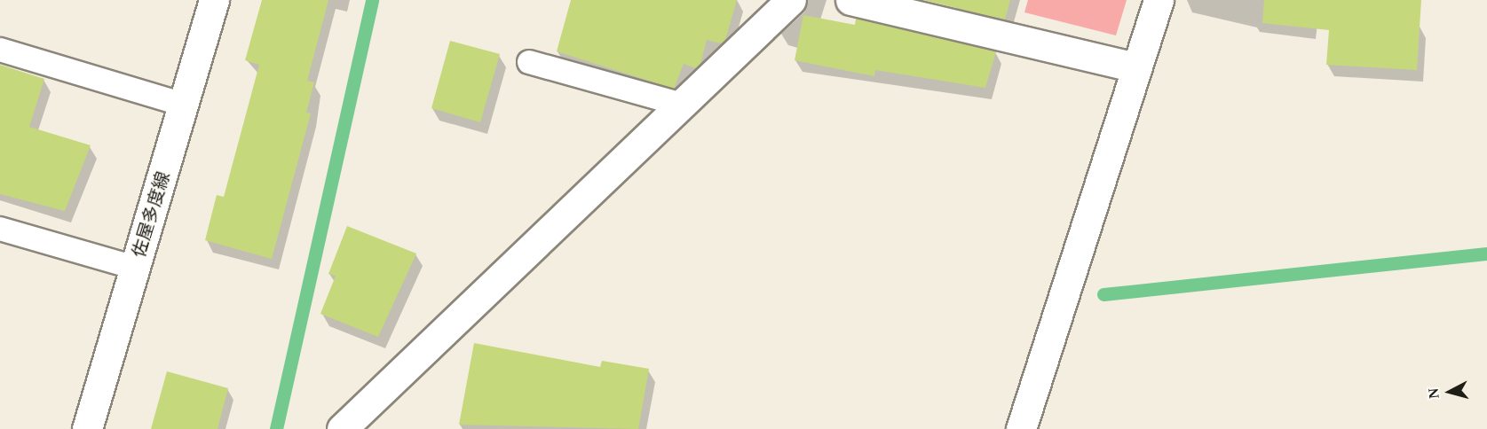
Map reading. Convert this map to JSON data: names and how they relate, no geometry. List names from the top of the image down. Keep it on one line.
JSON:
{"streets":{"street":["佐屋多度線"]},"north":"left"}
